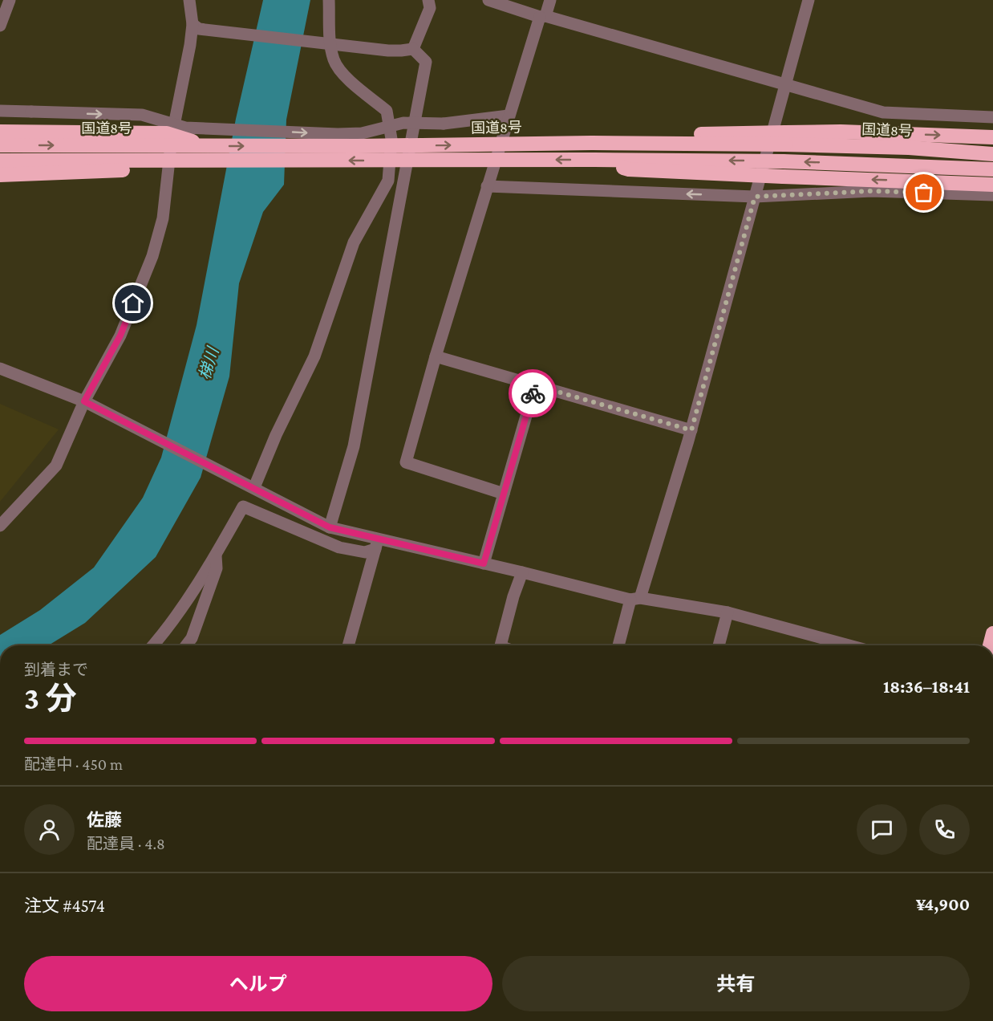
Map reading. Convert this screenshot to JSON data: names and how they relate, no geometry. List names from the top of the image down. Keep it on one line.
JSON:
{"streets":{"highway":["国道8号"]},"water":["梯川"],"page":{"heading":["3 分","到着まで","18:36–18:41"],"panel":["佐藤","配達員 · 4.8","注文 #4574","¥4,900"],"bar":"配達中 · 450 m","buttons":["ヘルプ","共有"]}}
